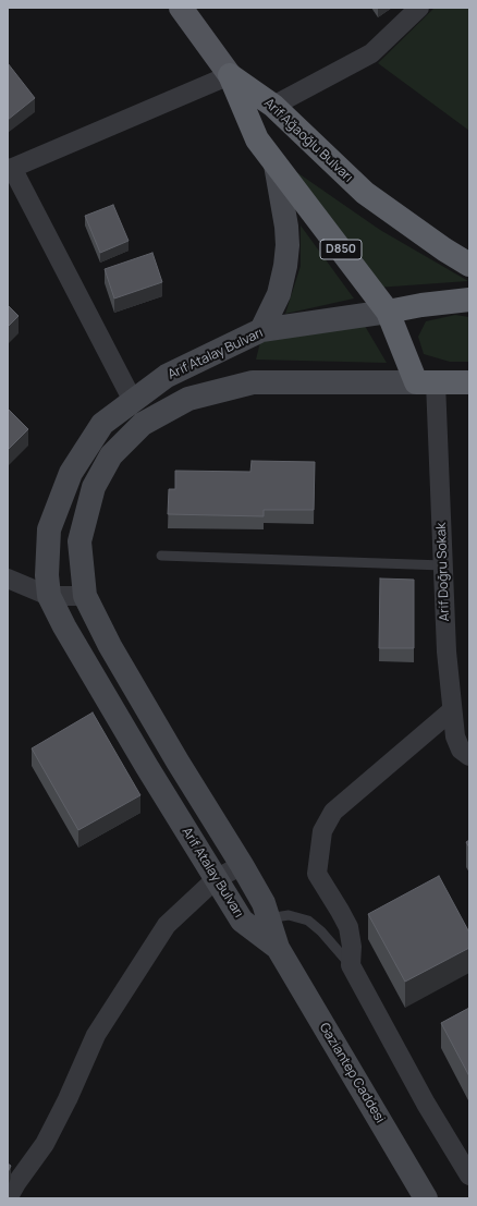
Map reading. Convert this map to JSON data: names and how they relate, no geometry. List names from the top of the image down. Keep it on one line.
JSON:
{"streets":{"highway":["Arif Ağaoğlu Bulvarı","D850"],"main road":["Arif Atalay Bulvarı","Gaziantep Caddesi"],"street":["Arif Doğru Sokak"]},"crossings":[["Arif Ağaoğlu Bulvarı","D850"],["Arif Ağaoğlu Bulvarı","Arif Atalay Bulvarı"],["Arif Ağaoğlu Bulvarı","Arif Doğru Sokak"],["Arif Atalay Bulvarı","Arif Doğru Sokak"],["Arif Atalay Bulvarı","Gaziantep Caddesi"]]}
